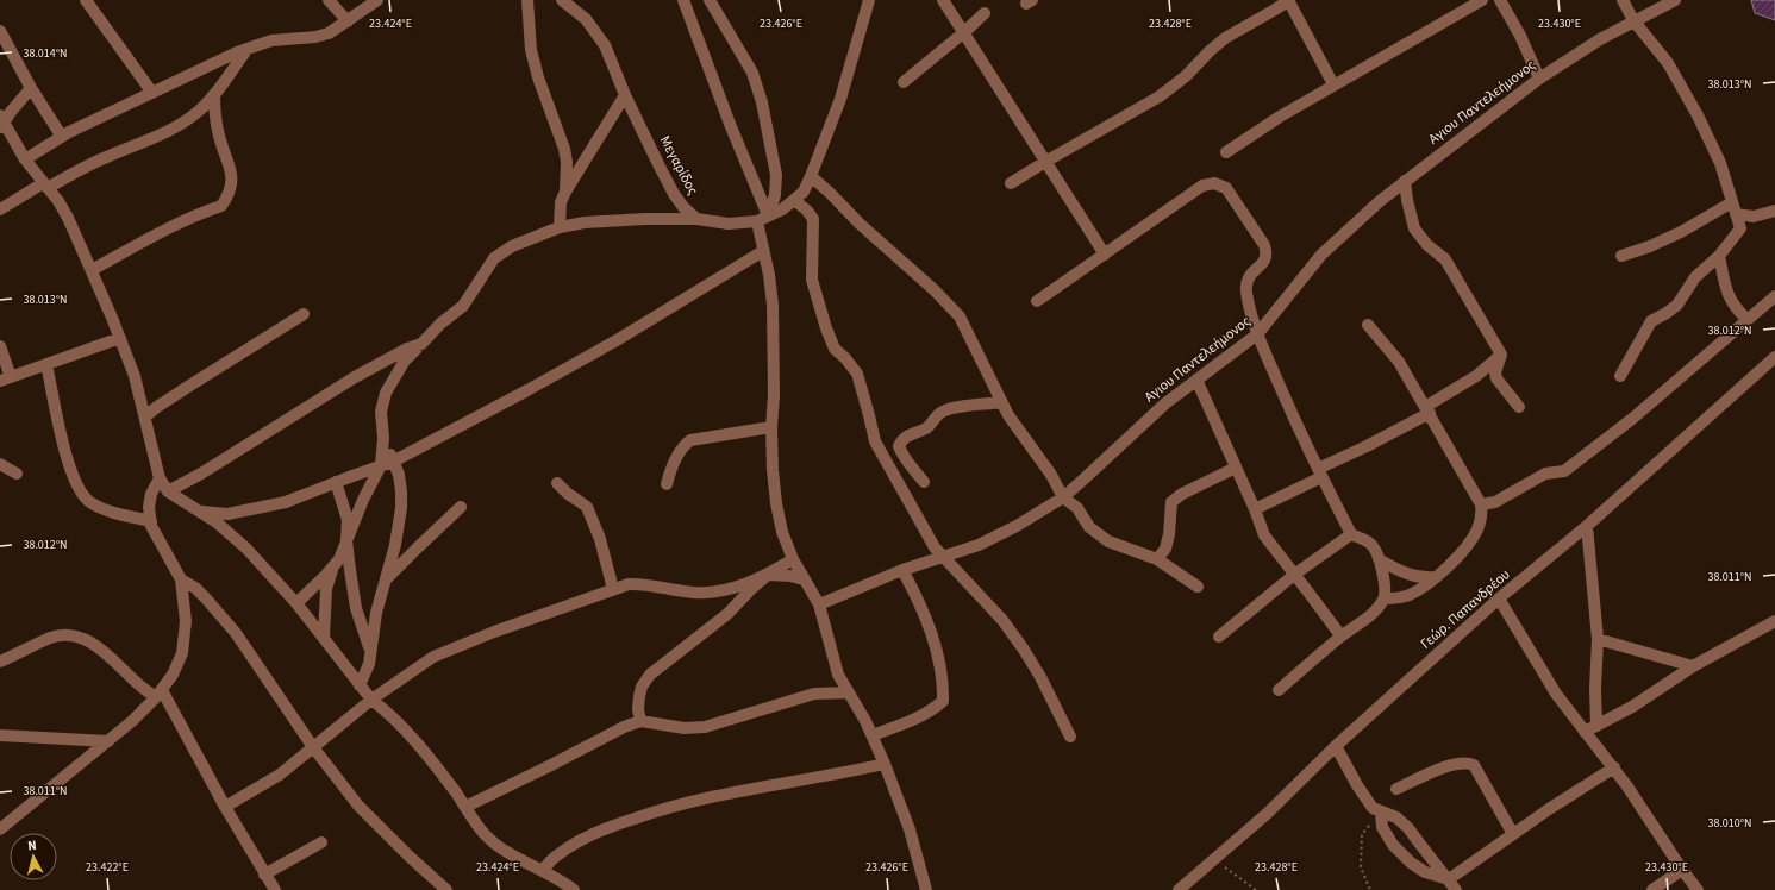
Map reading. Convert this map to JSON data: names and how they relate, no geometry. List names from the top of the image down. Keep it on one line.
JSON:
{"streets":{"street":["Αγιου Παντελεήμονος","Μεγαρίδος","Γεώρ. Παπανδρέου"]},"north":"top","coordinates":["23.424°E","23.426°E","23.428°E","23.430°E","38.014°N","38.013°N","38.012°N","38.011°N","38.010°N","23.422°E"]}
